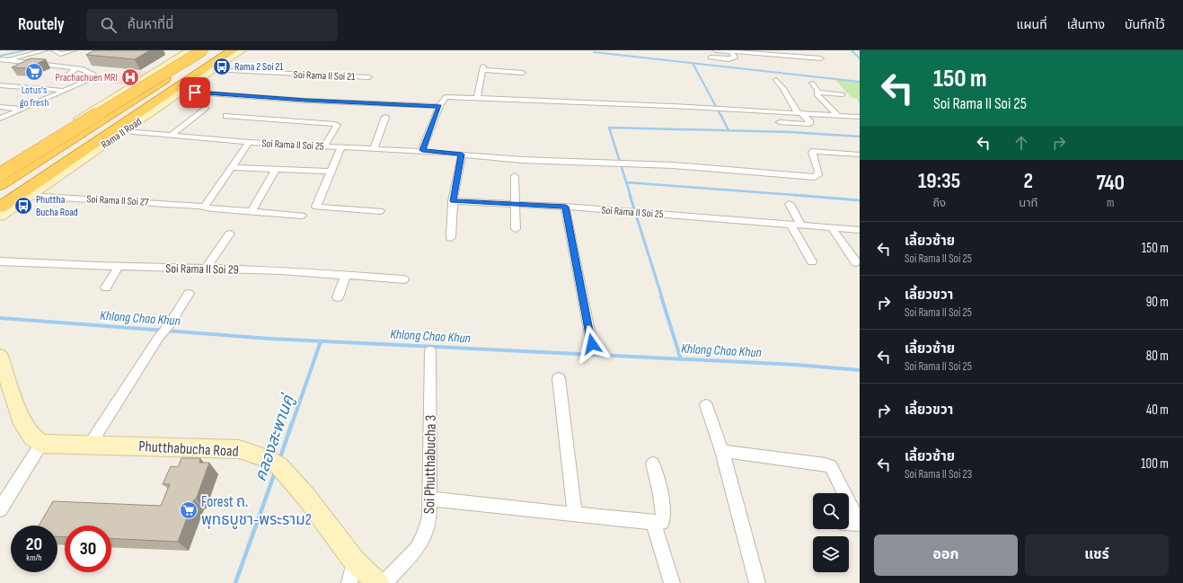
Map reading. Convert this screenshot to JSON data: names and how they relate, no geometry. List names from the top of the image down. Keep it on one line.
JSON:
{"streets":{"main road":["Rama II Road","Phutthabucha Road"],"street":["Soi Rama II Soi 21","Soi Rama II Soi 25","Soi Rama II Soi 27","Soi Rama II Soi 29","Soi Phutthabucha 3"]},"crossings":[["Soi Rama II Soi 21","Rama II Road"],["Rama II Road","Soi Rama II Soi 25"],["Rama II Road","Soi Rama II Soi 27"]],"water":["Khlong Chao Khun","คลองสะพานคู่"],"places":{"bus stop":["Rama 2 Soi 21","Phuttha Bucha Road"],"supermarket":["Lotus's go fresh","Forest ถ. พุทธบูชา-พระราม2"],"hospital":["Prachachuen MRI"]},"page":{"header":"Routely","search":"ค้นหาที่นี่","nav":["แผนที่","เส้นทาง","บันทึกไว้"],"turn":["150 m","Soi Rama II Soi 25"],"eta":["19:35","ถึง","2","นาที","740","m"],"list":[{"name":"เลี้ยวซ้าย","note":"Soi Rama II Soi 25","value":"150 m"},{"name":"เลี้ยวขวา","note":"Soi Rama II Soi 25","value":"90 m"},{"name":"เลี้ยวซ้าย","note":"Soi Rama II Soi 25","value":"80 m"},{"name":"เลี้ยวขวา","value":"40 m"},{"name":"เลี้ยวซ้าย","note":"Soi Rama II Soi 23","value":"100 m"}],"speed":"20 km/h","limit":"30","buttons":["ออก","แชร์"]}}
